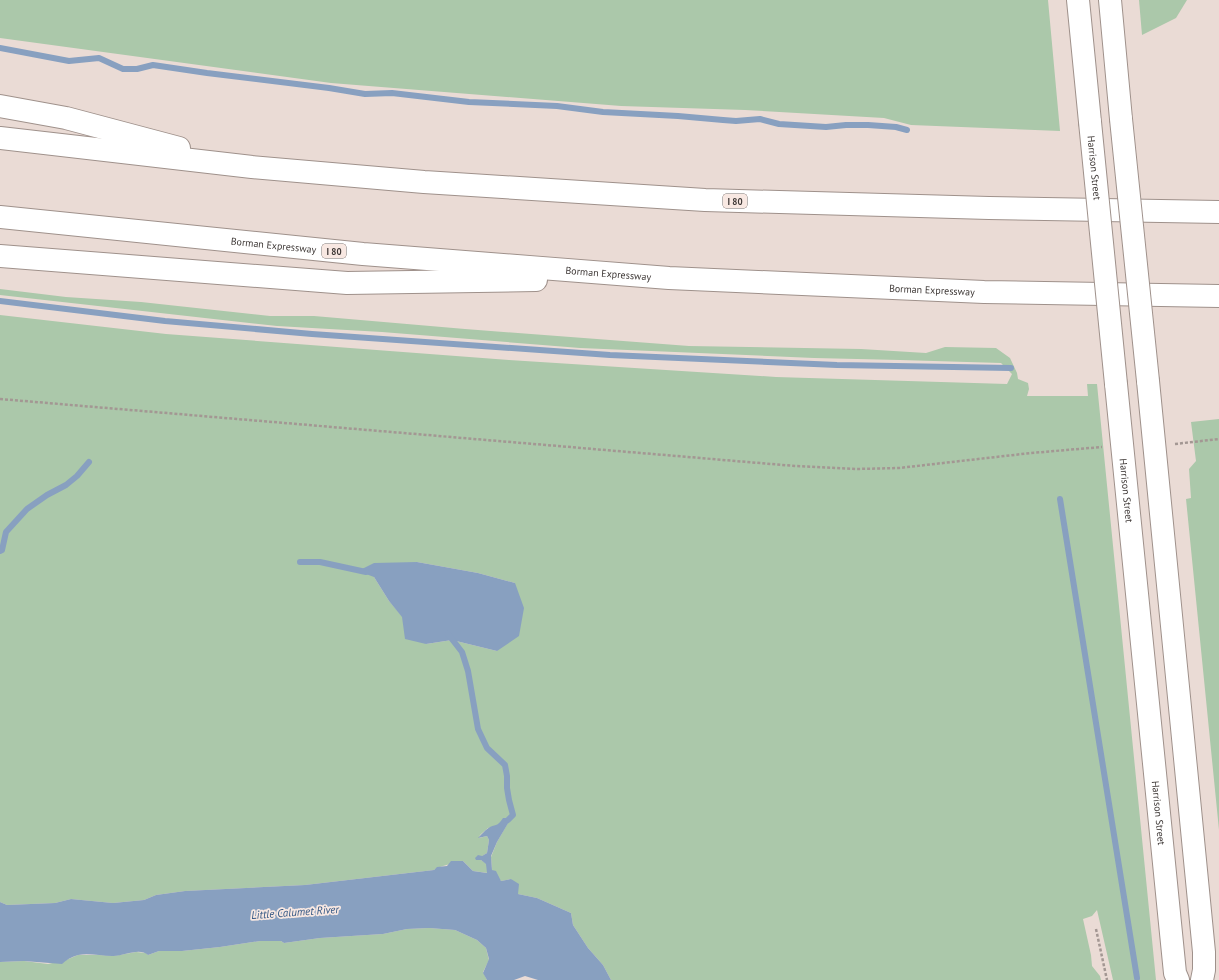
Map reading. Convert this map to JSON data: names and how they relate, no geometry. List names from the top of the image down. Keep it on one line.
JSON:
{"streets":{"main road":["Harrison Street","I 80","Borman Expressway"]},"water":["Little Calumet River"]}
